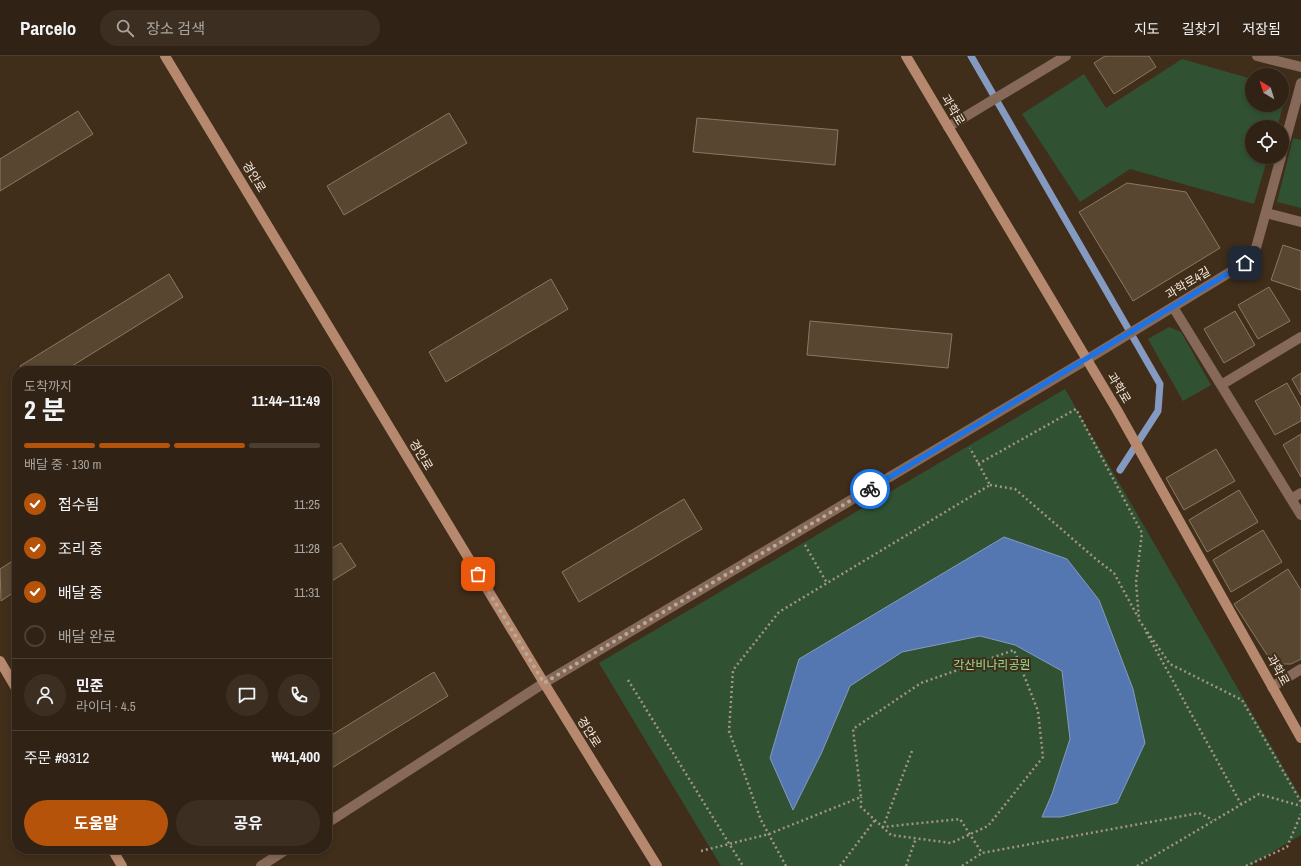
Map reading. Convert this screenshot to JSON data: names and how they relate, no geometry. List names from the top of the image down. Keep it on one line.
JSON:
{"streets":{"main road":["과학로","경안로"],"street":["과학로4길"]},"crossings":[["과학로","과학로4길"]],"parks":["각산비나리공원"],"north":"top left","page":{"header":"Parcelo","search":"장소 검색","nav":["지도","길찾기","저장됨"],"heading":["2 분","도착까지","11:44–11:49"],"panel":["민준","라이더 · 4.5","주문 #9312","₩41,400"],"bar":"배달 중 · 130 m","list":[["접수됨","11:25"],["조리 중","11:28"],["배달 중","11:31"],"배달 완료"],"buttons":["도움말","공유"]}}
